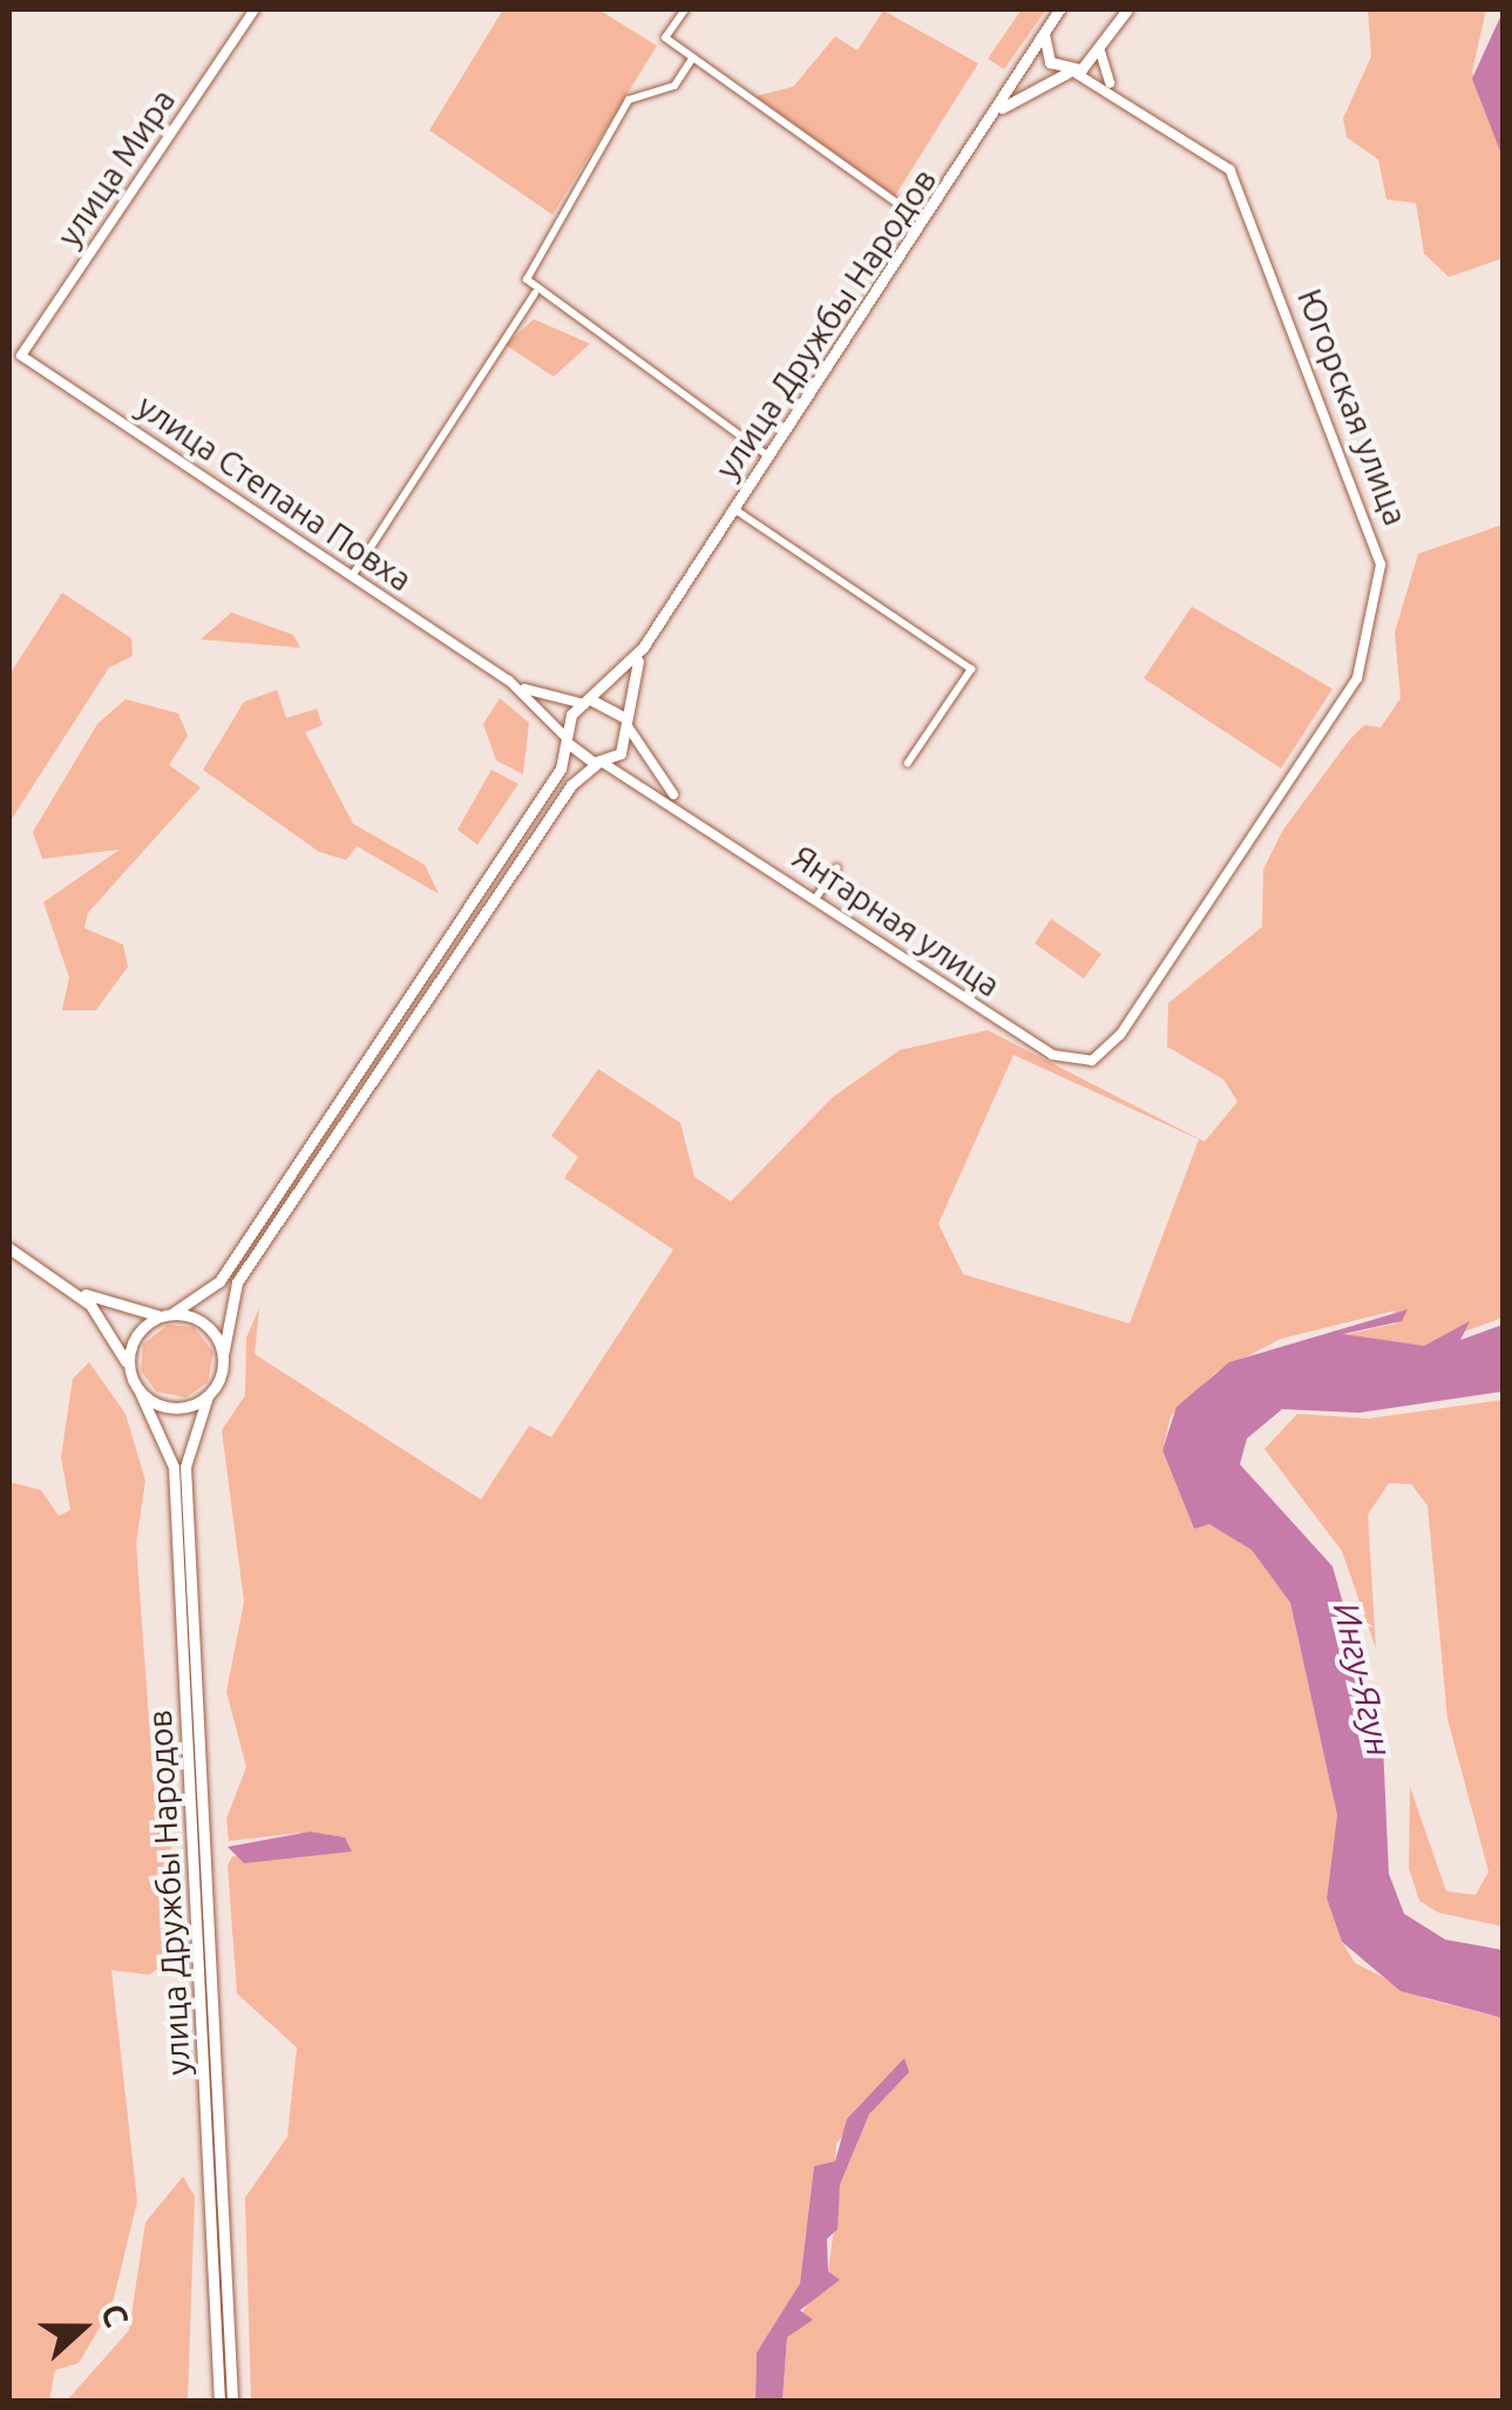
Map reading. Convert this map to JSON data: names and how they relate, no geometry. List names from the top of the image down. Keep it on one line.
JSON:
{"streets":{"main road":["улица Дружбы Народов"],"street":["улица Мира","Югорская улица","улица Степана Повха","Янтарная улица"]},"crossings":[["улица Мира","улица Степана Повха"],["Югорская улица","Янтарная улица"]],"water":["Ингу-Ягун"],"north":"right"}
